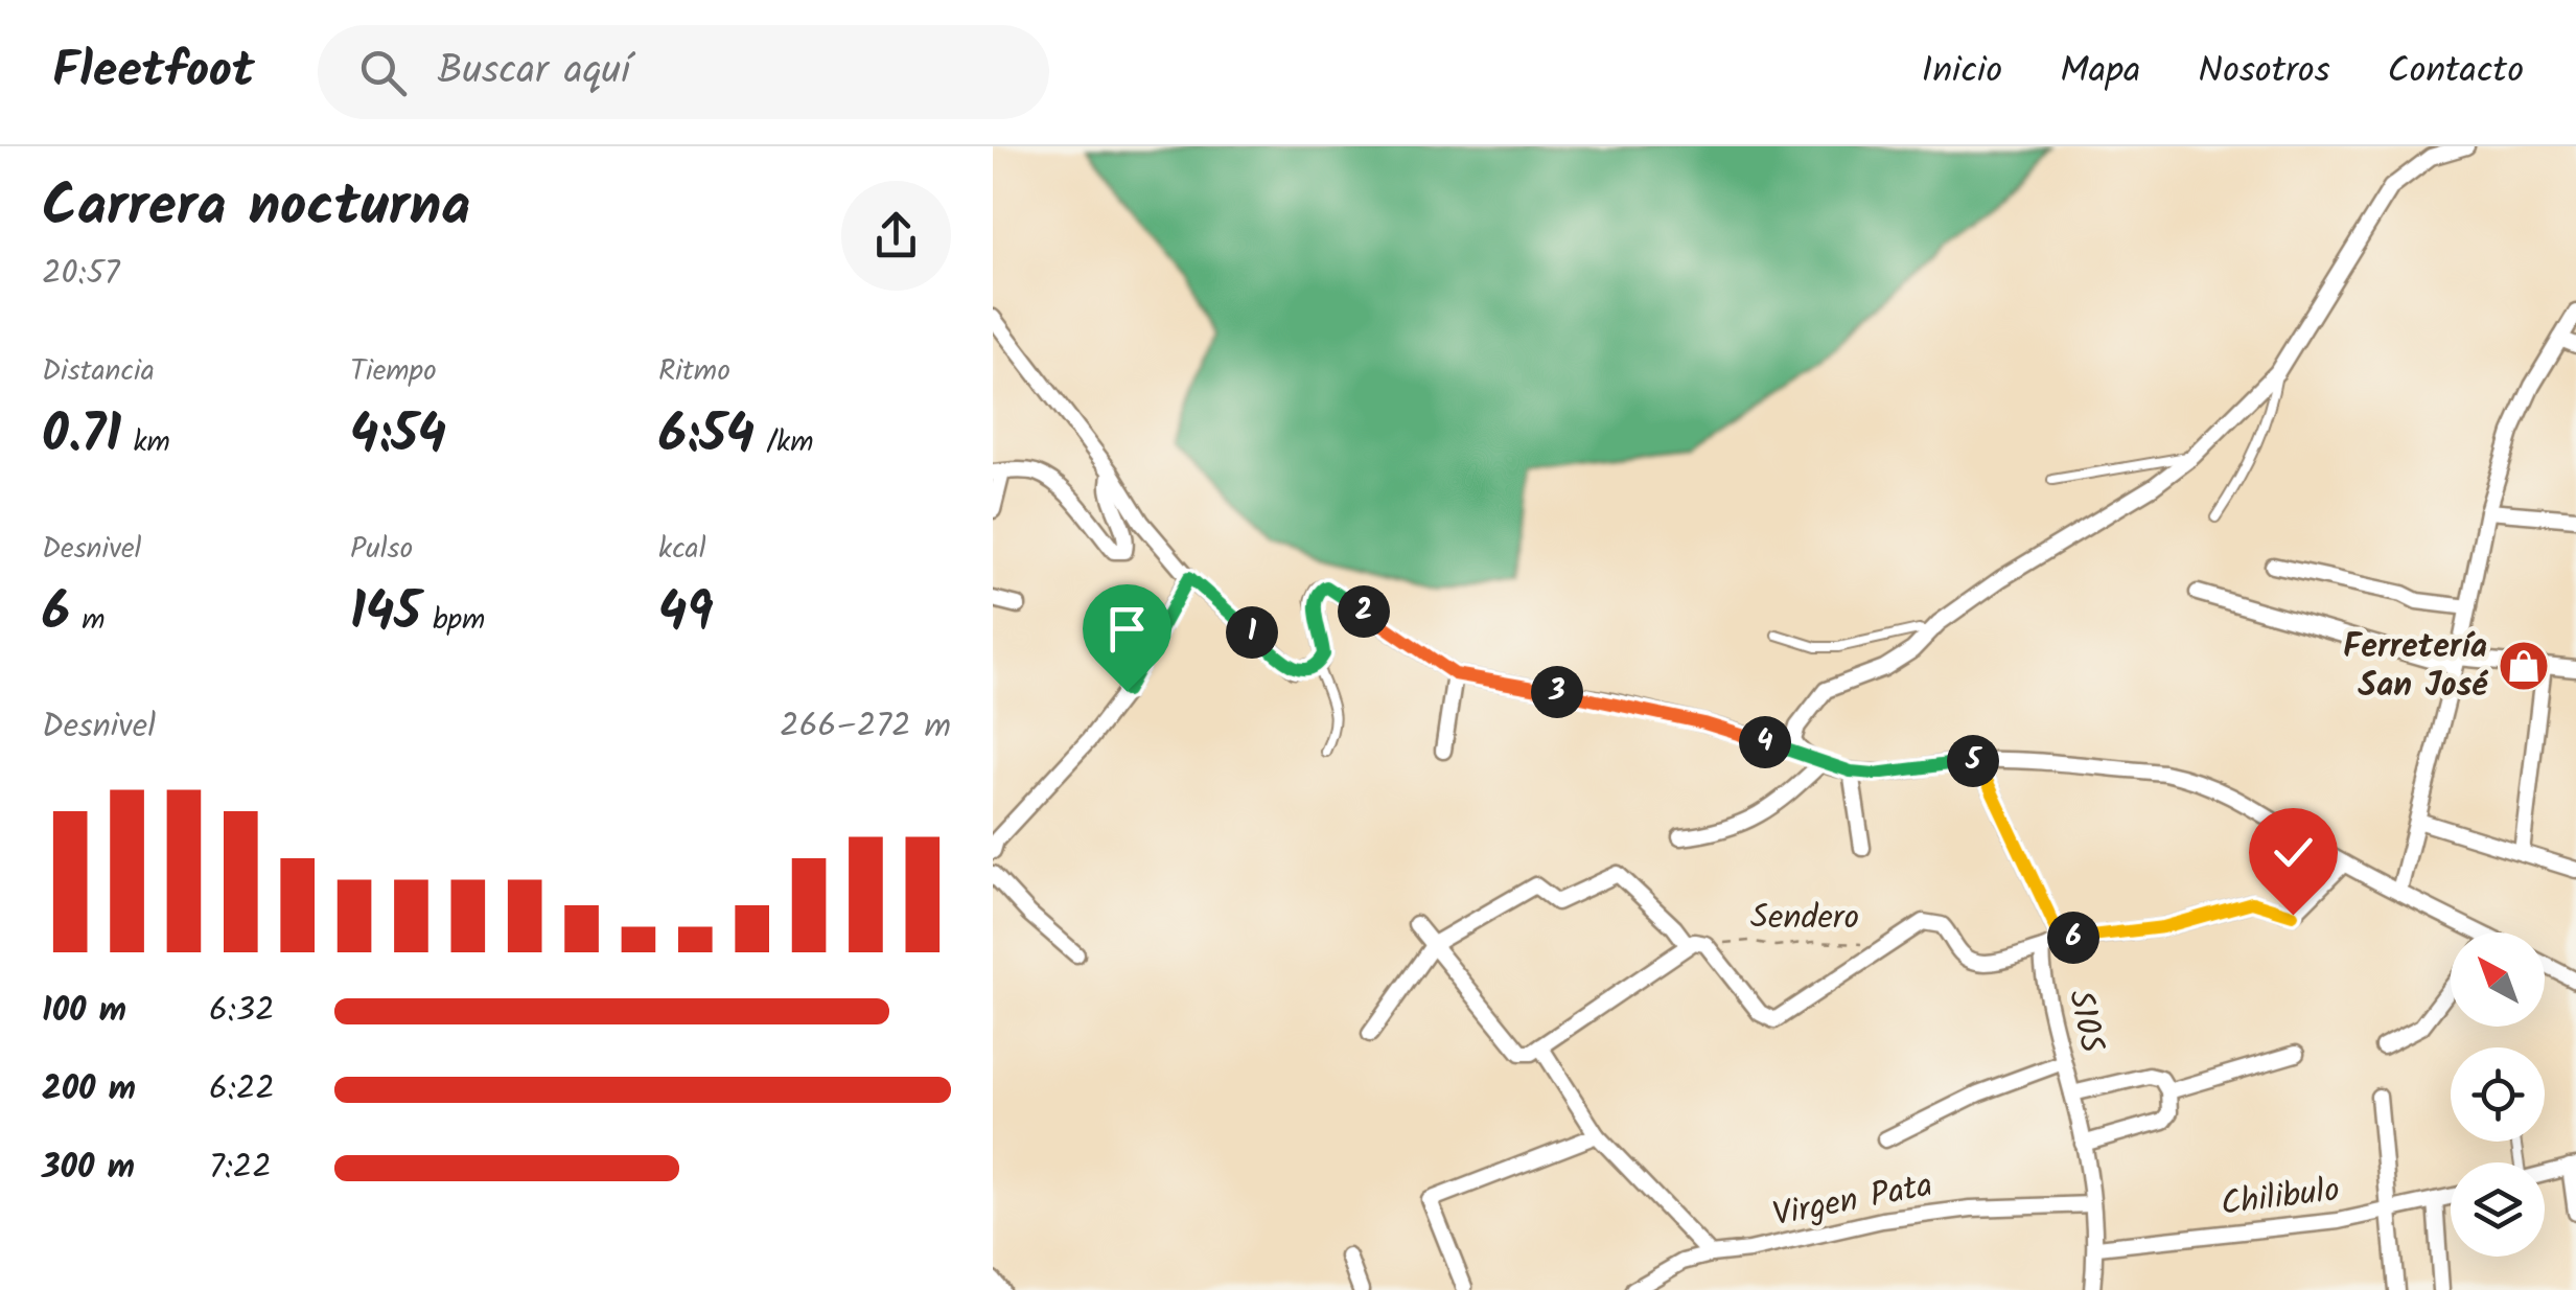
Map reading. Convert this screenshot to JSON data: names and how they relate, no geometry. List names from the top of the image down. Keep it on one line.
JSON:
{"streets":{"street":["S10S","Chilibulo","Virgen Pata"],"path":["Sendero"]},"crossings":[["S10S","Chilibulo"],["S10S","Virgen Pata"]],"places":{"shop":["Ferretería San José"]},"north":"top left","page":{"header":"Fleetfoot","search":"Buscar aquí","nav":["Inicio","Mapa","Nosotros","Contacto"],"heading":["Carrera nocturna","20:57"],"stats":[["Distancia","0.71 km"],["Tiempo","4:54"],["Ritmo","6:54 /km"],["Desnivel","6 m"],["Pulso","145 bpm"],["kcal","49"]],"pins":["2","1","3","4","5","6"],"chart":["Desnivel","266–272 m"],"list":[{"name":"100 m","note":"6:32"},{"name":"200 m","note":"6:22"},{"name":"300 m","note":"7:22"}]}}
